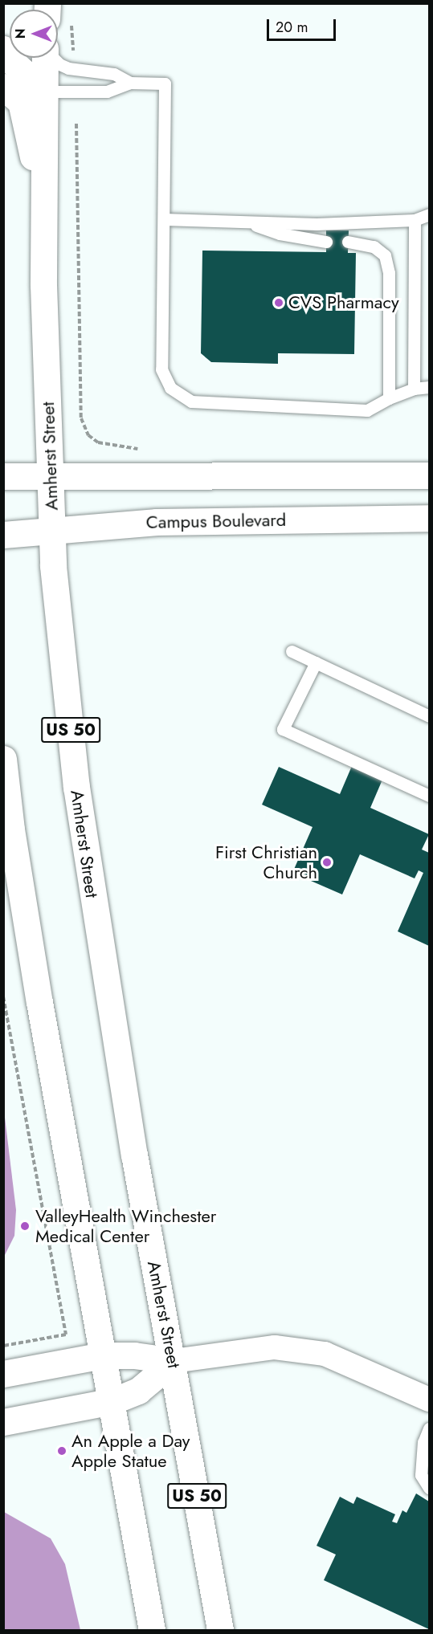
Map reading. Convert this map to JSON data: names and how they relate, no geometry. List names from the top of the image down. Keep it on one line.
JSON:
{"streets":{"main road":["Amherst Street","Campus Boulevard","US 50"]},"crossings":[["Amherst Street","Campus Boulevard"]],"places":["CVS Pharmacy","First Christian Church","ValleyHealth Winchester Medical Center","An Apple a Day Apple Statue"],"scale_bar":"20 m","north":"left"}
